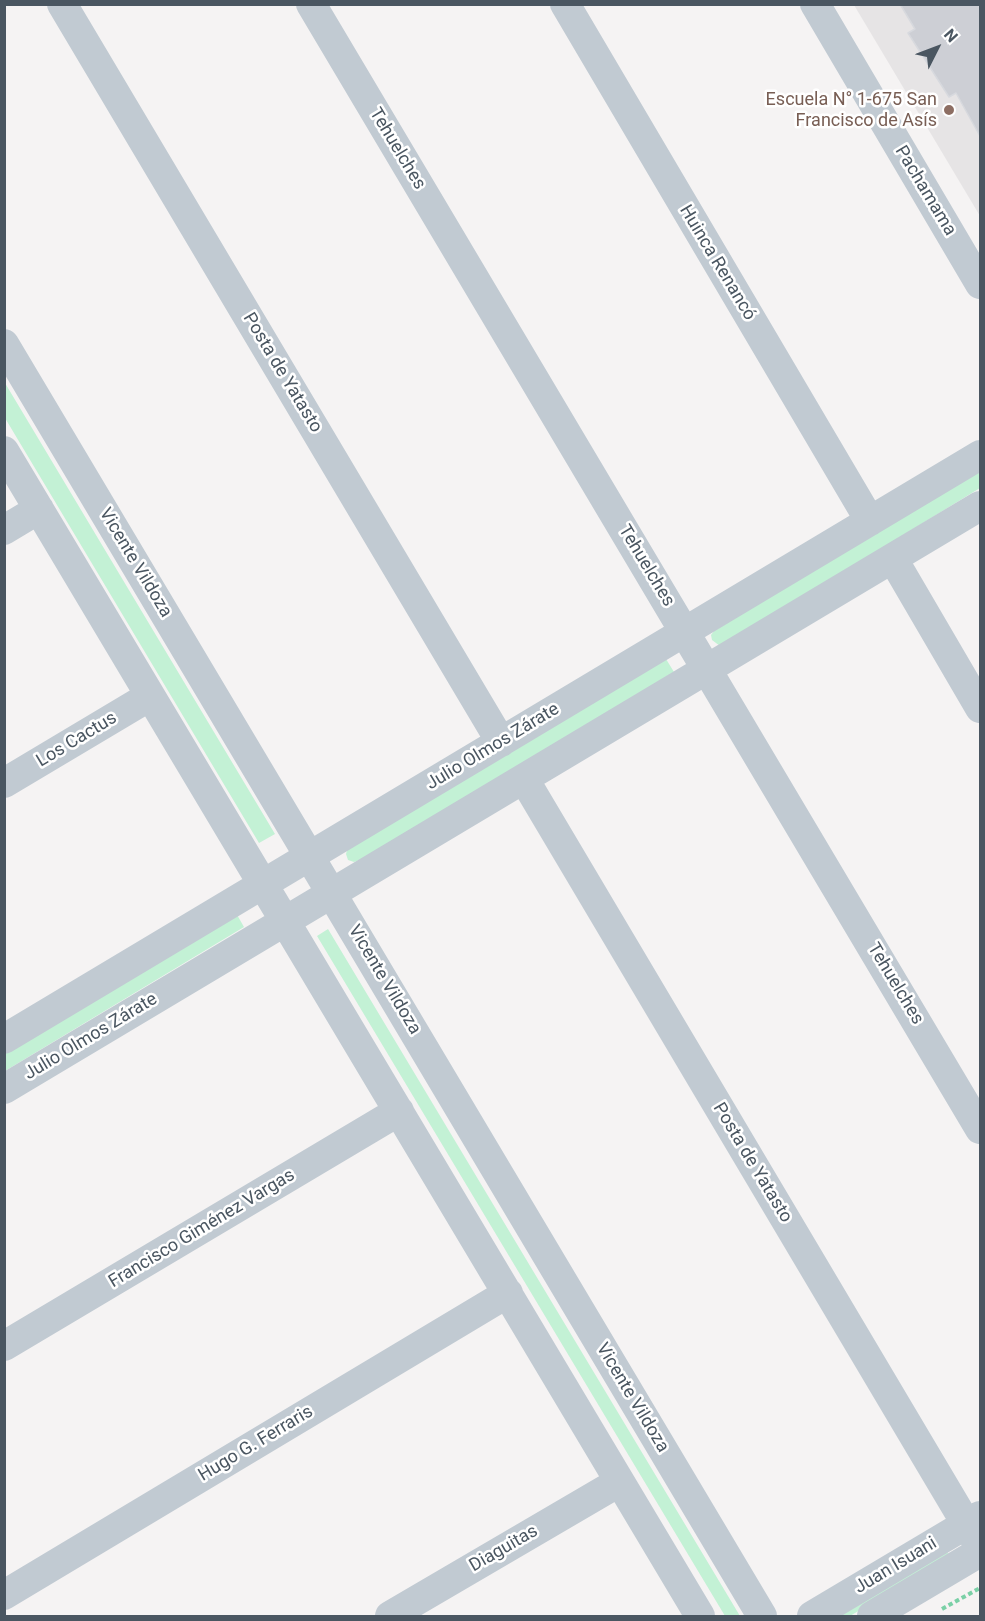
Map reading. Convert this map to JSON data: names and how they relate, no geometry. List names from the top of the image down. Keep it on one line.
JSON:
{"streets":{"street":["Tehuelches","Pachamama","Huinca Renancó","Posta de Yatasto","Vicente Vildoza","Los Cactus","Julio Olmos Zárate","Francisco Giménez Vargas","Hugo G. Ferraris","Diaguitas","Juan Isuani"]},"crossings":[["Tehuelches","Julio Olmos Zárate"],["Huinca Renancó","Julio Olmos Zárate"],["Posta de Yatasto","Julio Olmos Zárate"],["Posta de Yatasto","Juan Isuani"],["Vicente Vildoza","Julio Olmos Zárate"]],"places":["Escuela N° 1-675 San Francisco de Asís"],"north":"top right"}
